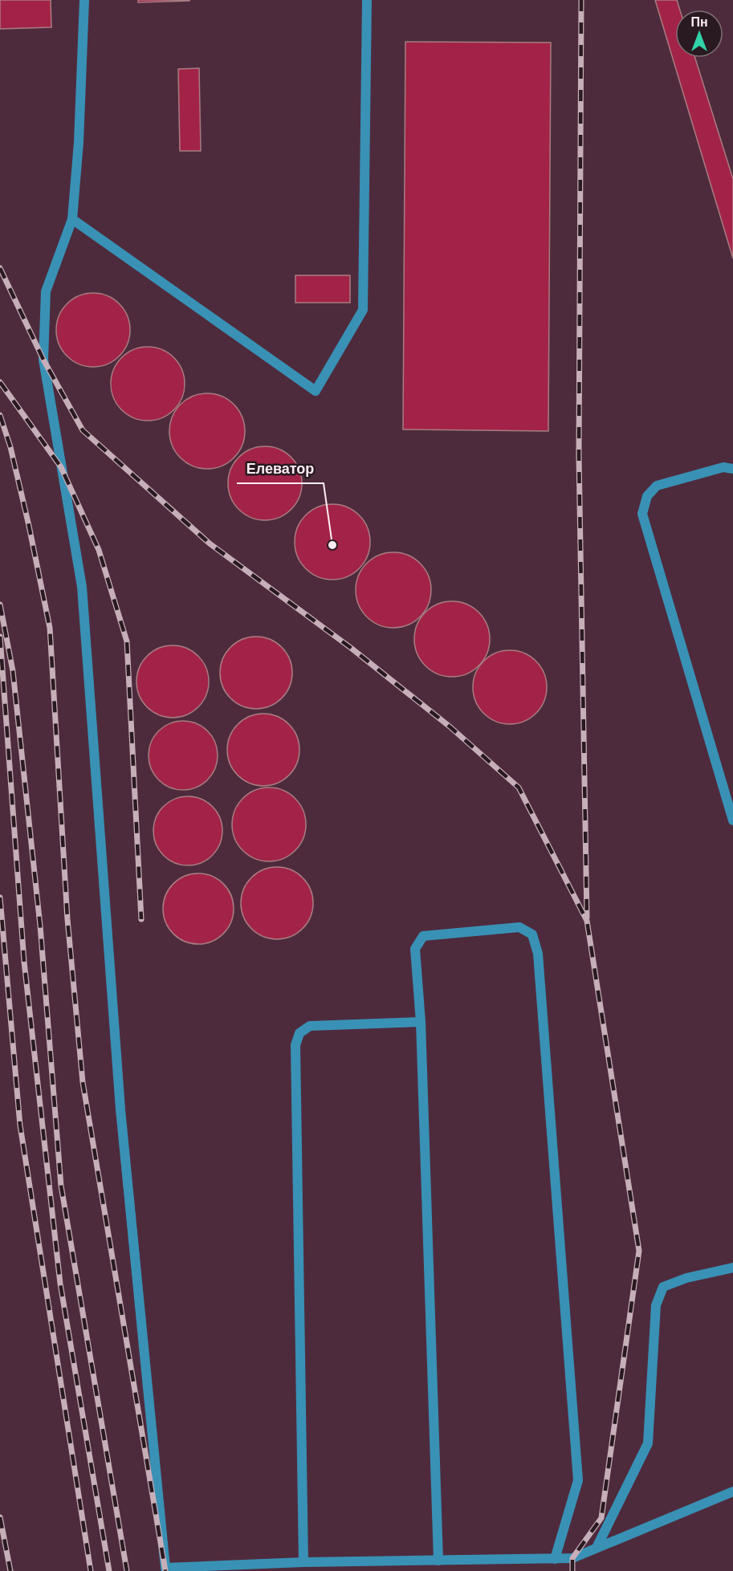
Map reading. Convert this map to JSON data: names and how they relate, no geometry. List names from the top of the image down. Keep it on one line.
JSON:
{"places":["Елеватор"],"north":"top"}
